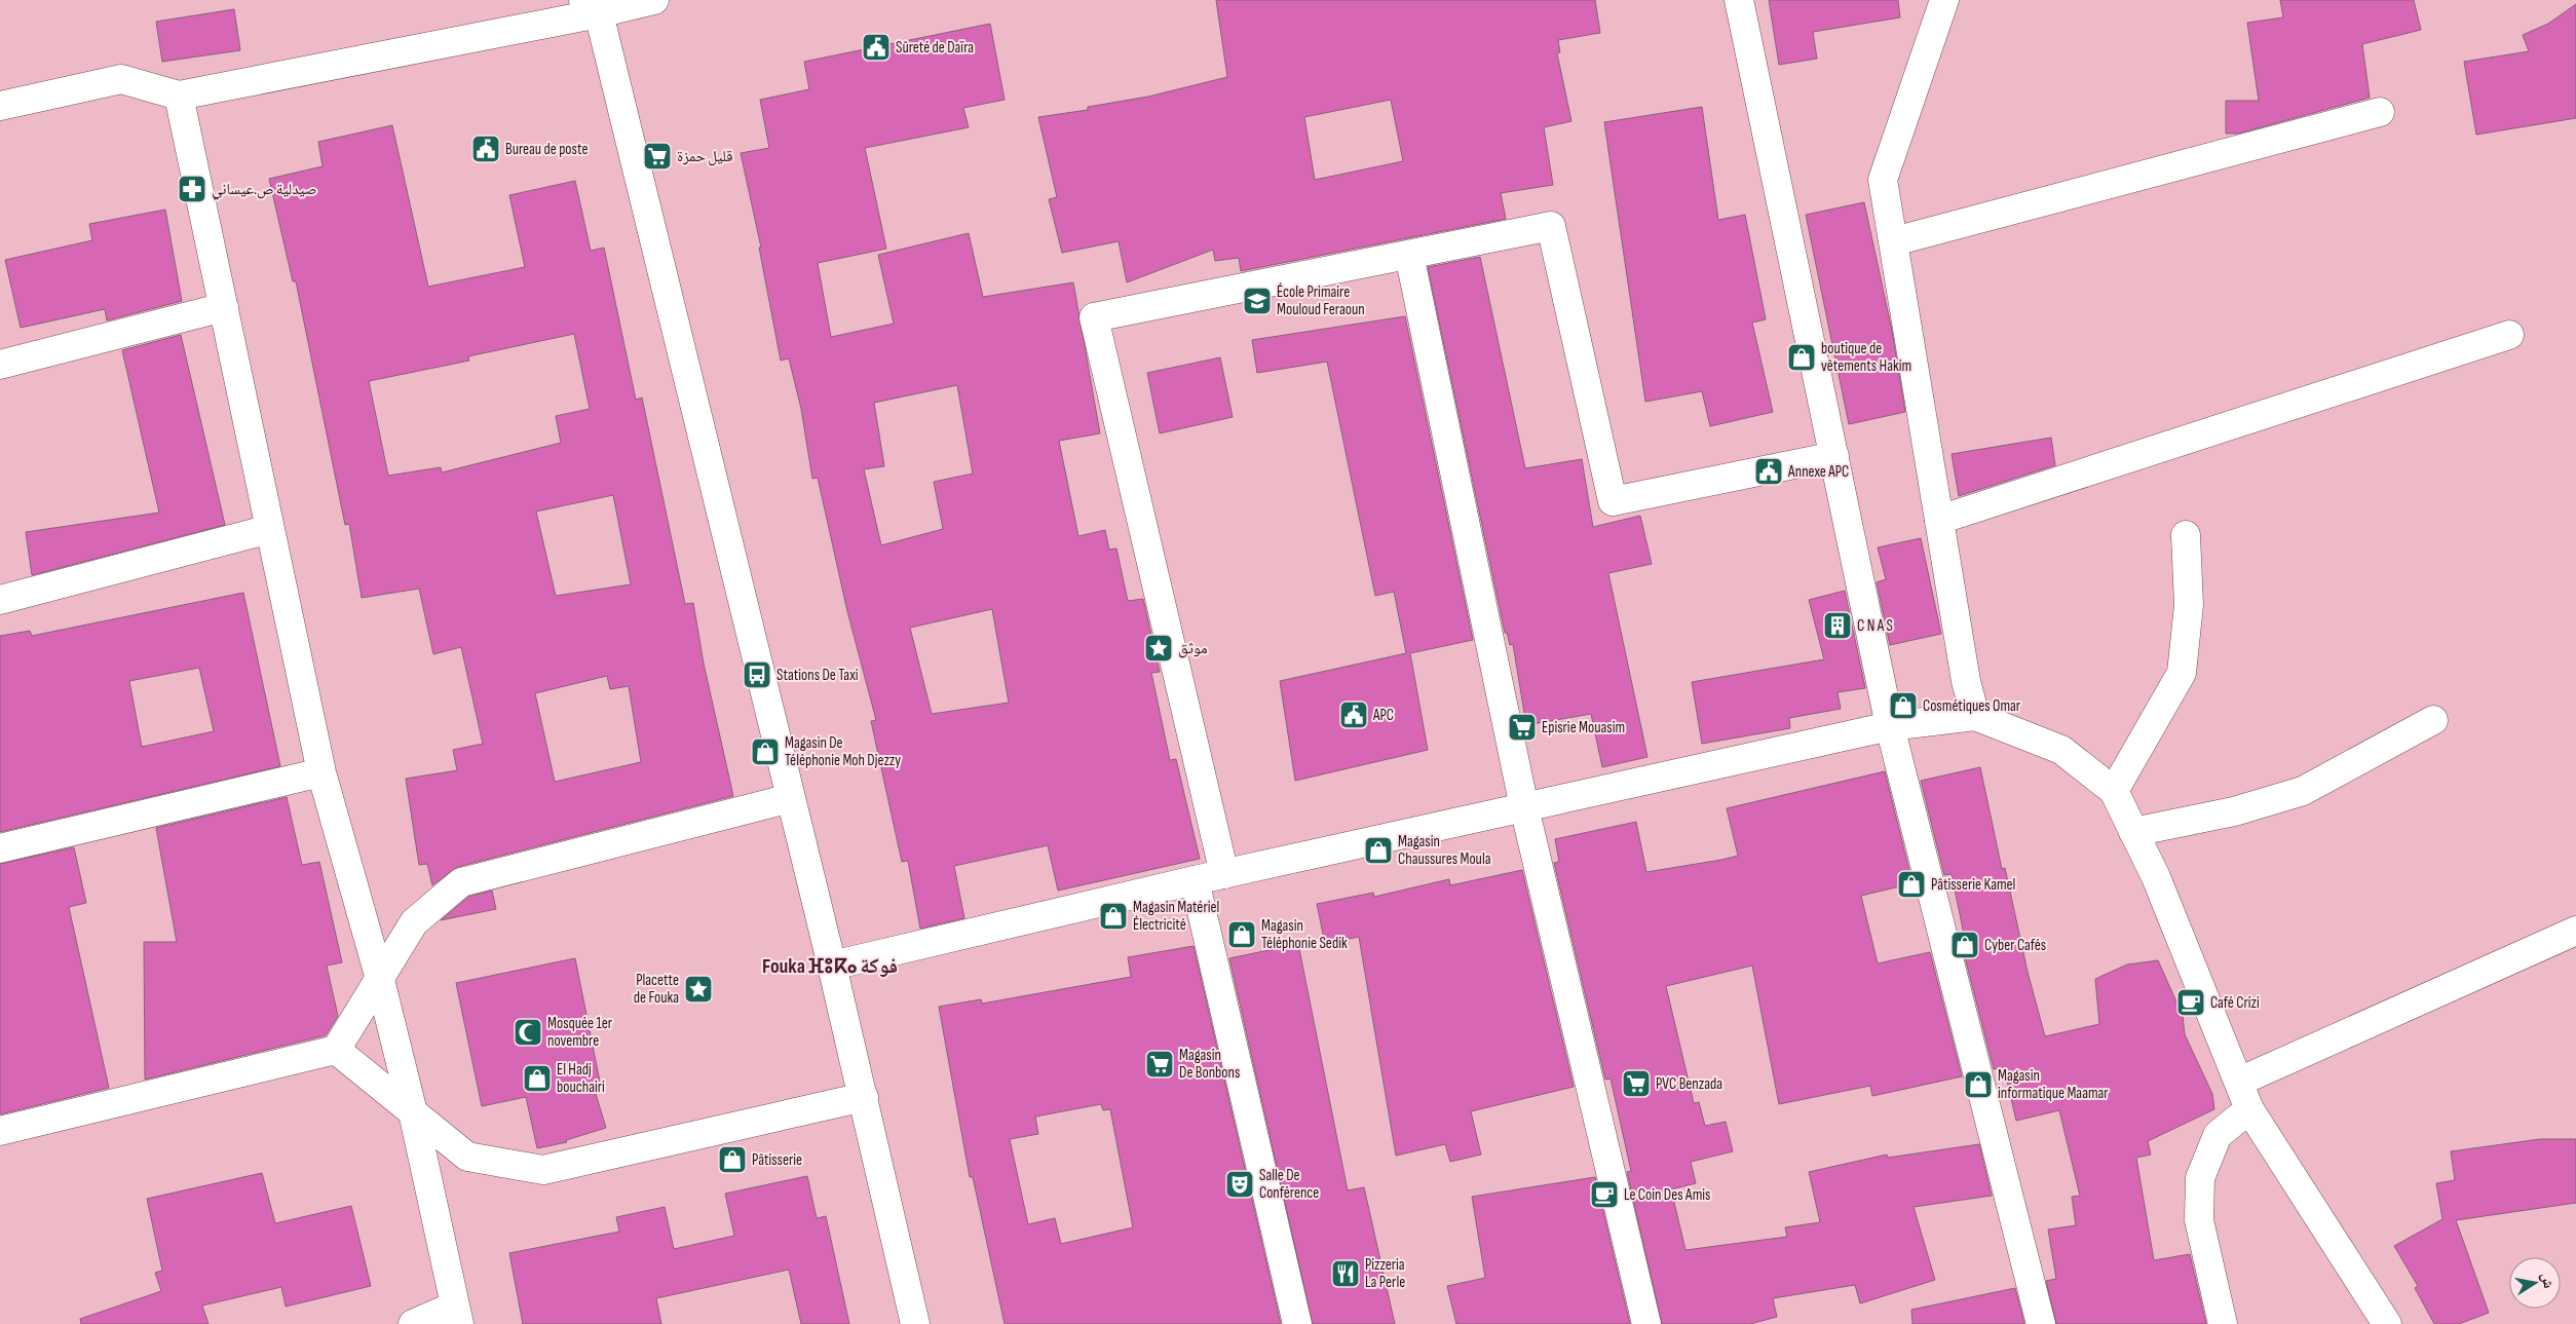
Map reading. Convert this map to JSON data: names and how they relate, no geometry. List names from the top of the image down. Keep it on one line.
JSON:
{"districts":["Fouka ⴼⵓⴽⴰ فوكة"],"places":{"public building":["Sûreté de Daïra","Bureau de poste","Annexe APC","APC"],"supermarket":["قليل حمزة","Episrie Mouasim","Magasin De Bonbons","PVC Benzada"],"pharmacy":["صيدلية ص.عيساني"],"school or university":["École Primaire Mouloud Feraoun"],"shop":["boutique de vêtements Hakim","Cosmétiques Omar","Magasin De Téléphonie Moh Djezzy","Magasin Chaussures Moula","Pâtisserie Kamel","Magasin Matériel Électricité","Magasin Téléphonie Sedik","Cyber Cafés","El Hadj bouchairi","Magasin informatique Maamar","Pâtisserie"],"building":["C N A S"],"place":["موثق","Placette de Fouka"],"bus stop":["Stations De Taxi"],"cafe":["Café Crizi","Le Coin Des Amis"],"mosque":["Mosquée 1er novembre"],"theatre":["Salle De Conférence"],"restaurant":["Pizzeria La Perle"]},"north":"right"}
